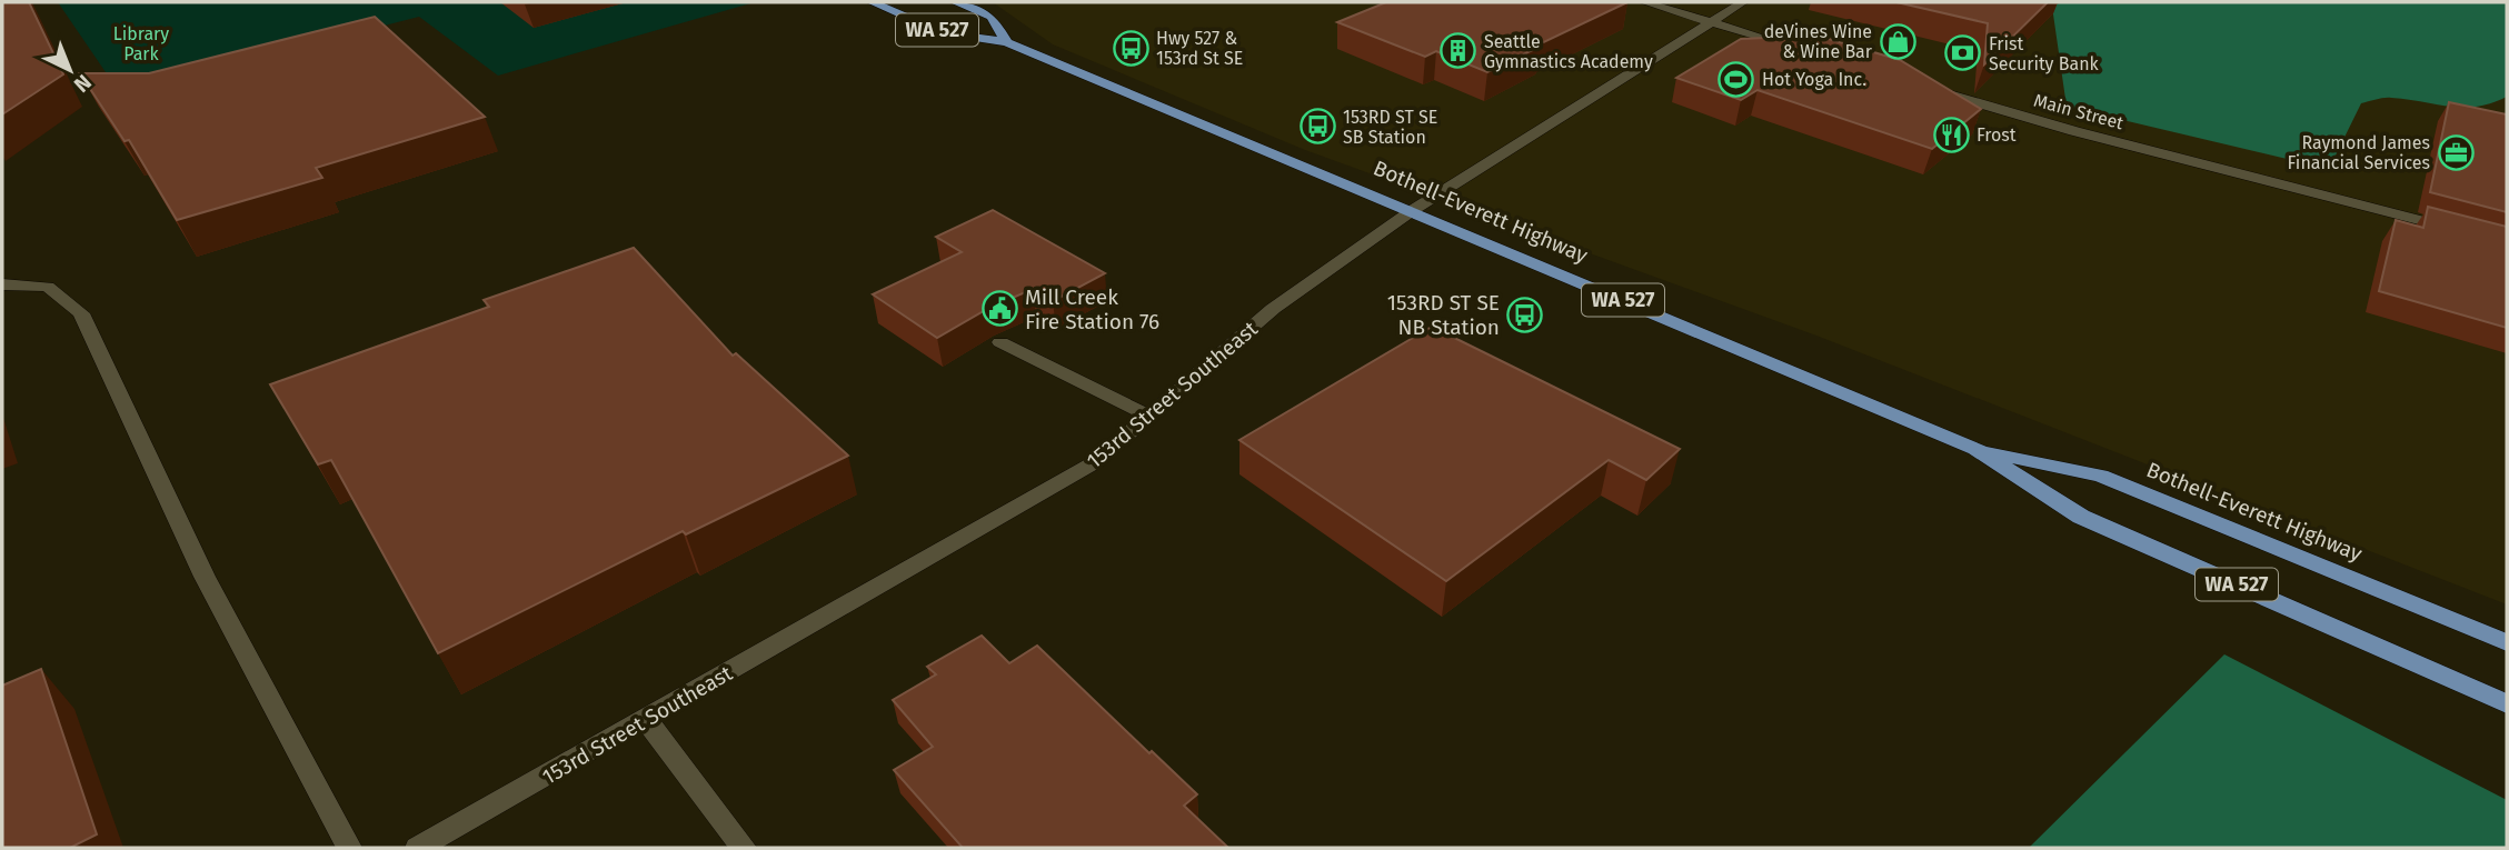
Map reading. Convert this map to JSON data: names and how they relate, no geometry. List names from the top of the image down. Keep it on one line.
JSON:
{"streets":{"main road":["WA 527","Bothell-Everett Highway"],"street":["Main Street","153rd Street Southeast"]},"crossings":[["Bothell-Everett Highway","153rd Street Southeast"]],"parks":["Library Park"],"places":{"shop":["deVines Wine & Wine Bar"],"bus stop":["Hwy 527 & 153rd St SE","153RD ST SE SB Station","153RD ST SE NB Station"],"building":["Seattle Gymnastics Academy"],"bank":["Frist Security Bank"],"sports":["Hot Yoga Inc."],"restaurant":["Frost"],"office":["Raymond James Financial Services"],"public building":["Mill Creek Fire Station 76"]},"north":"bottom right"}
